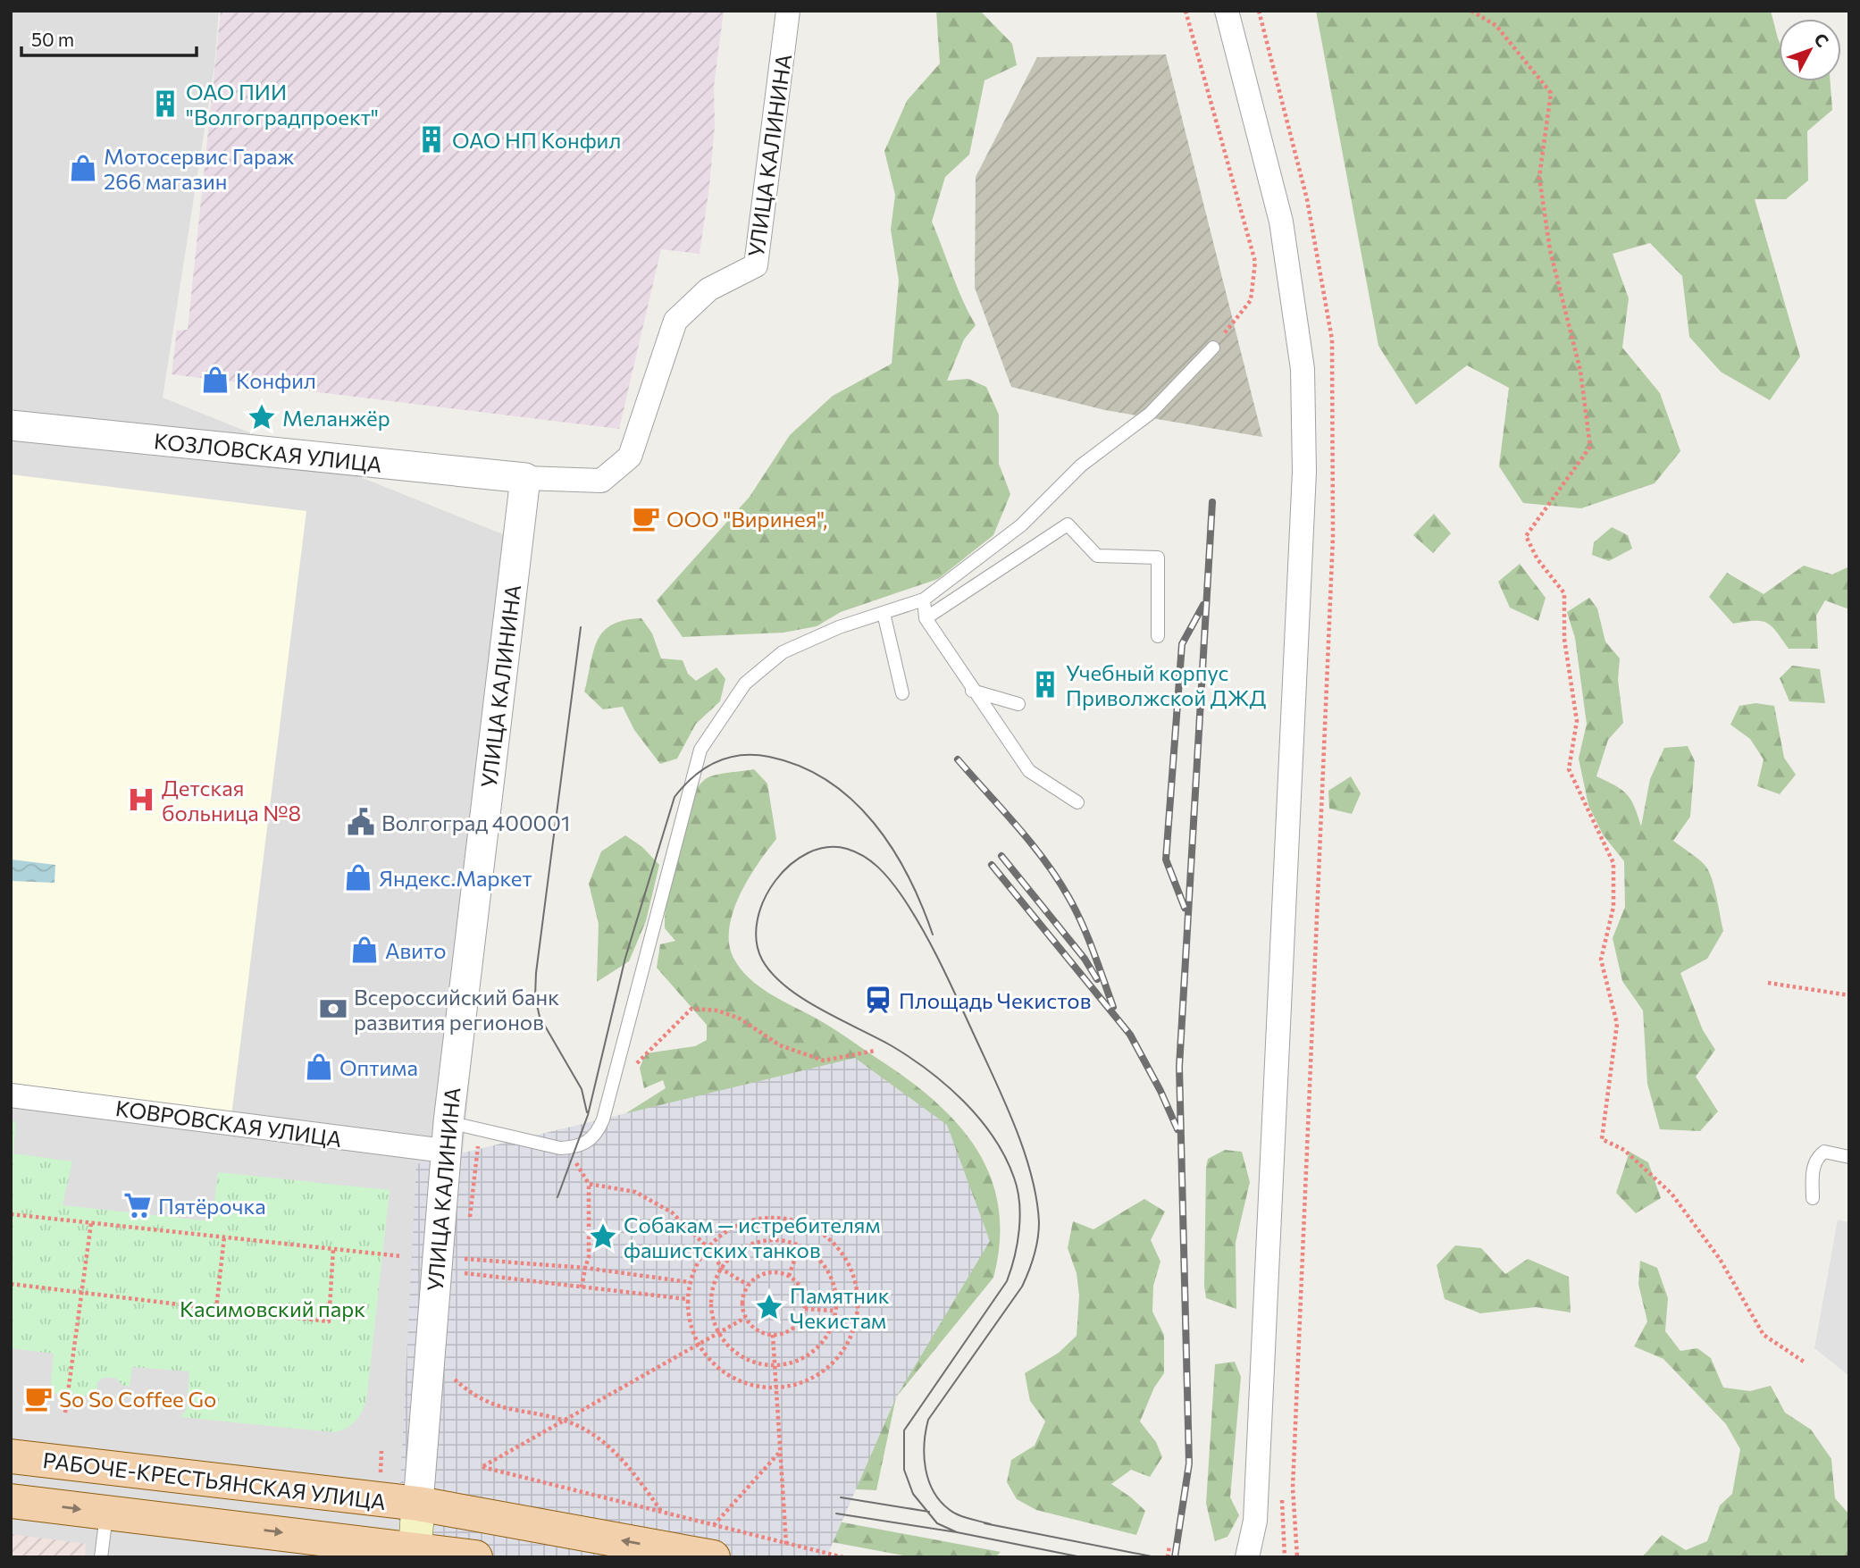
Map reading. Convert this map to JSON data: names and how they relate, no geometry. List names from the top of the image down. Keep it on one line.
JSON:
{"streets":{"main road":["РАБОЧЕ-КРЕСТЬЯНСКАЯ УЛИЦА"],"street":["УЛИЦА КАЛИНИНА","КОЗЛОВСКАЯ УЛИЦА","КОВРОВСКАЯ УЛИЦА"]},"crossings":[["УЛИЦА КАЛИНИНА","КОЗЛОВСКАЯ УЛИЦА"],["УЛИЦА КАЛИНИНА","КОВРОВСКАЯ УЛИЦА"],["УЛИЦА КАЛИНИНА","РАБОЧЕ-КРЕСТЬЯНСКАЯ УЛИЦА"]],"parks":["Касимовский парк"],"places":{"building":["ОАО ПИИ \"Волгоградпроект\"","ОАО НП Конфил","Учебный корпус Приволжской ДЖД"],"shop":["Мотосервис Гараж 266 магазин","Конфил","Яндекс.Маркет","Авито","Оптима"],"place":["Меланжёр","Собакам — истребителям фашистских танков","Памятник Чекистам"],"cafe":["ООО \"Виринея\",","So So Coffee Go"],"hospital":["Детская больница №8"],"public building":["Волгоград 400001"],"station":["Площадь Чекистов"],"bank":["Всероссийский банк развития регионов"],"supermarket":["Пятёрочка"]},"scale_bar":"50 m","north":"top right"}
